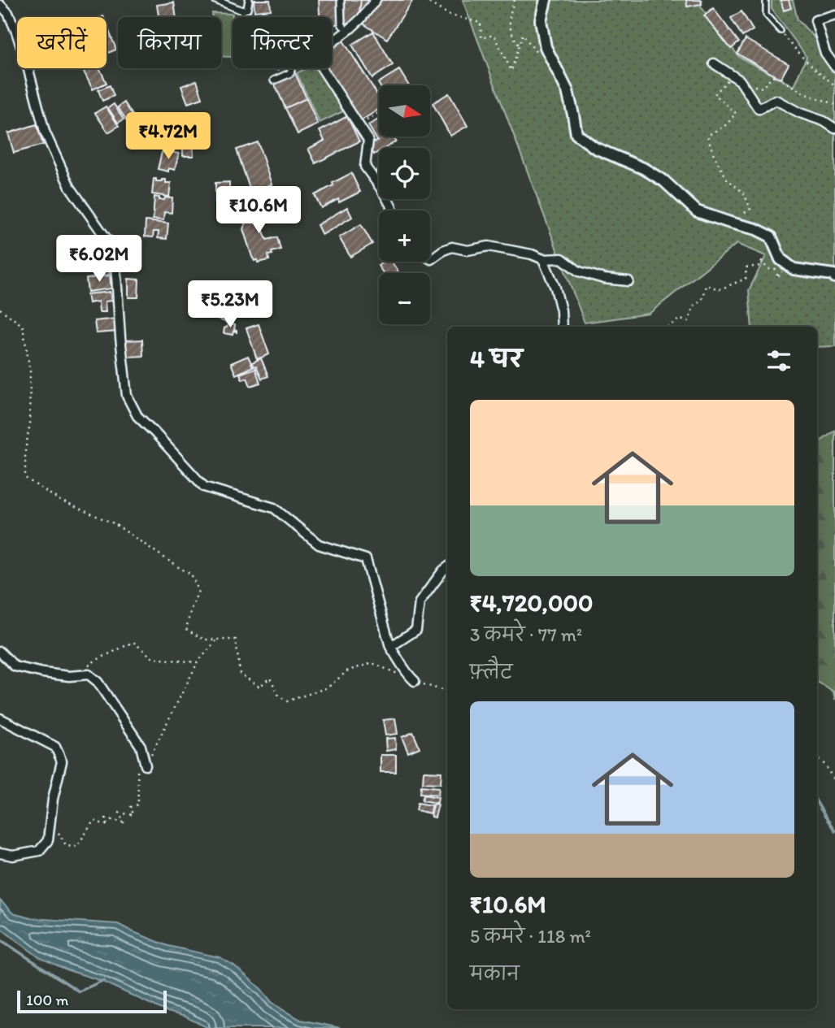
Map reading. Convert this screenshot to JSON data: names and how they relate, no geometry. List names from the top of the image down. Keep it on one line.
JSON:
{"scale_bar":"100 m","north":"right","page":{"chip":["खरीदें","किराया","फ़िल्टर"],"map_buttons":["+","−"],"price":["₹4.72M","₹10.6M","₹6.02M","₹5.23M"],"heading":"4 घर","list":[{"name":"₹4,720,000","note":"3 कमरे · 77 m² · फ़्लैट"},{"name":"₹10.6M","note":"5 कमरे · 118 m² · मकान"}],"scale":"100 m"}}
